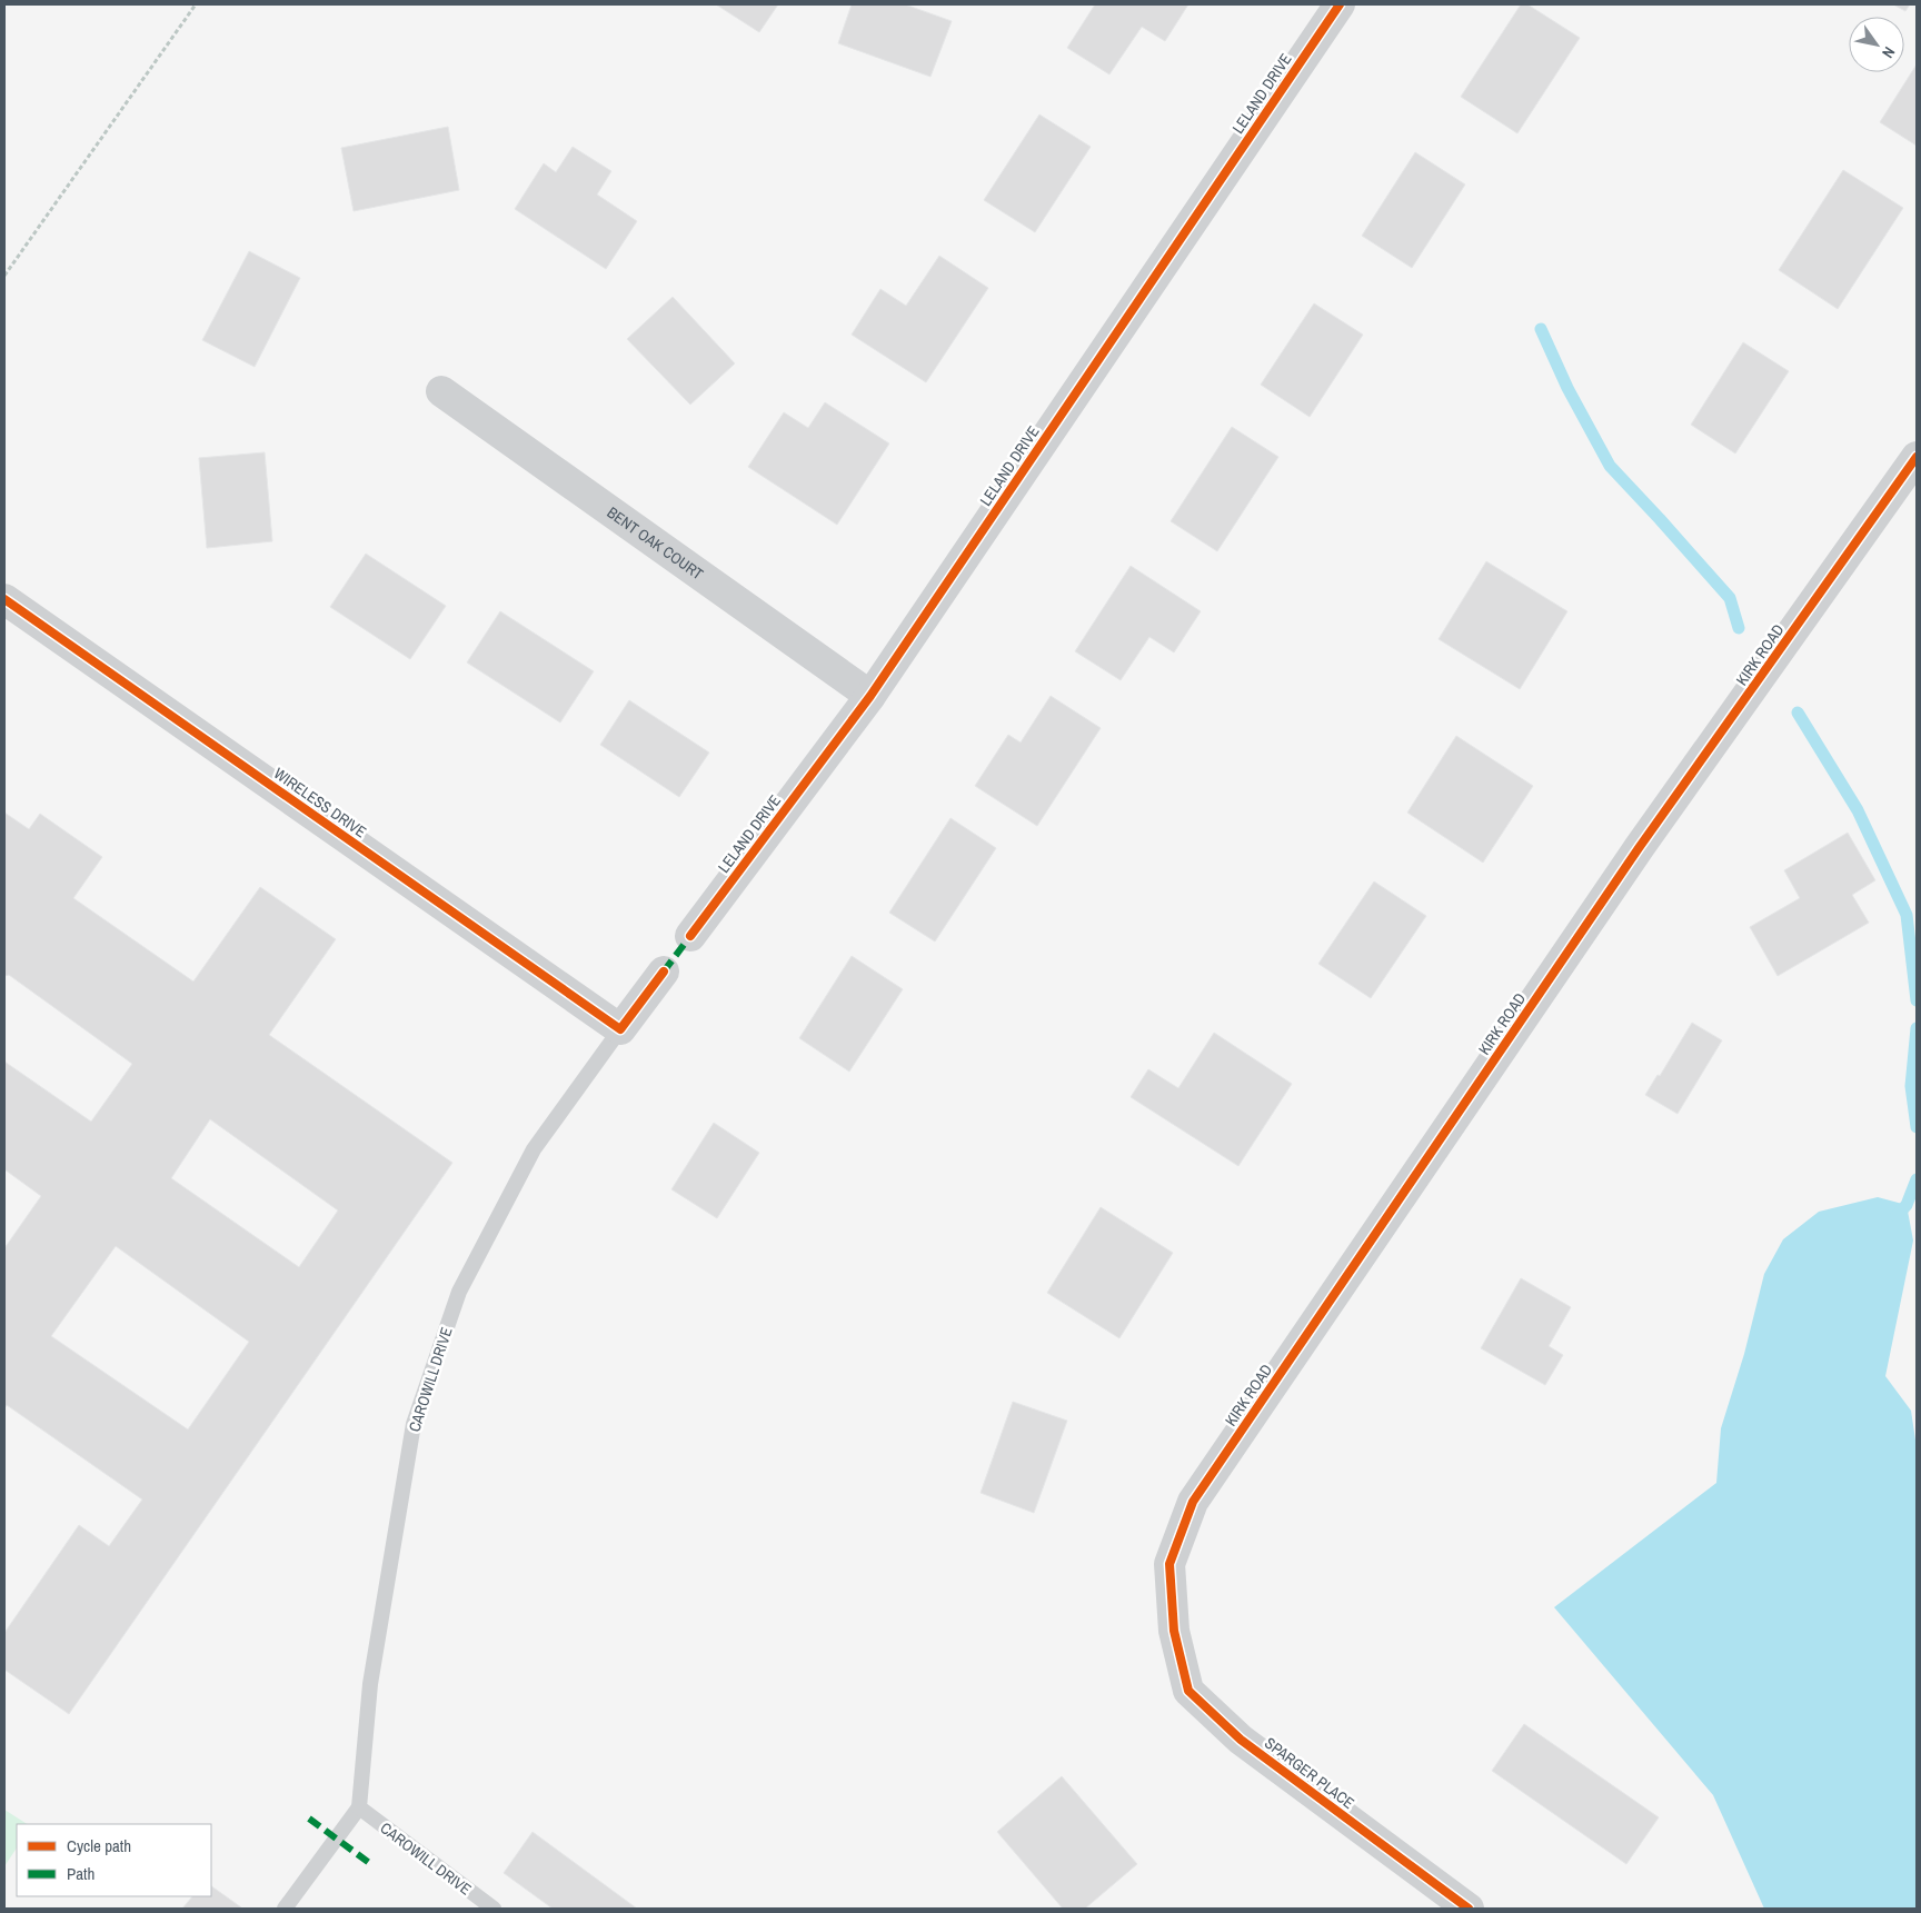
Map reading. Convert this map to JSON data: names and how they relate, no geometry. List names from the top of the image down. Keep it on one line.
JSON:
{"streets":{"street":["LELAND DRIVE","BENT OAK COURT","KIRK ROAD","WIRELESS DRIVE","SPARGER PLACE"],"lane":["CAROWILL DRIVE"]},"crossings":[["LELAND DRIVE","BENT OAK COURT"],["KIRK ROAD","SPARGER PLACE"],["WIRELESS DRIVE","CAROWILL DRIVE"]],"legend":["Cycle path","Path"],"north":"bottom right"}
